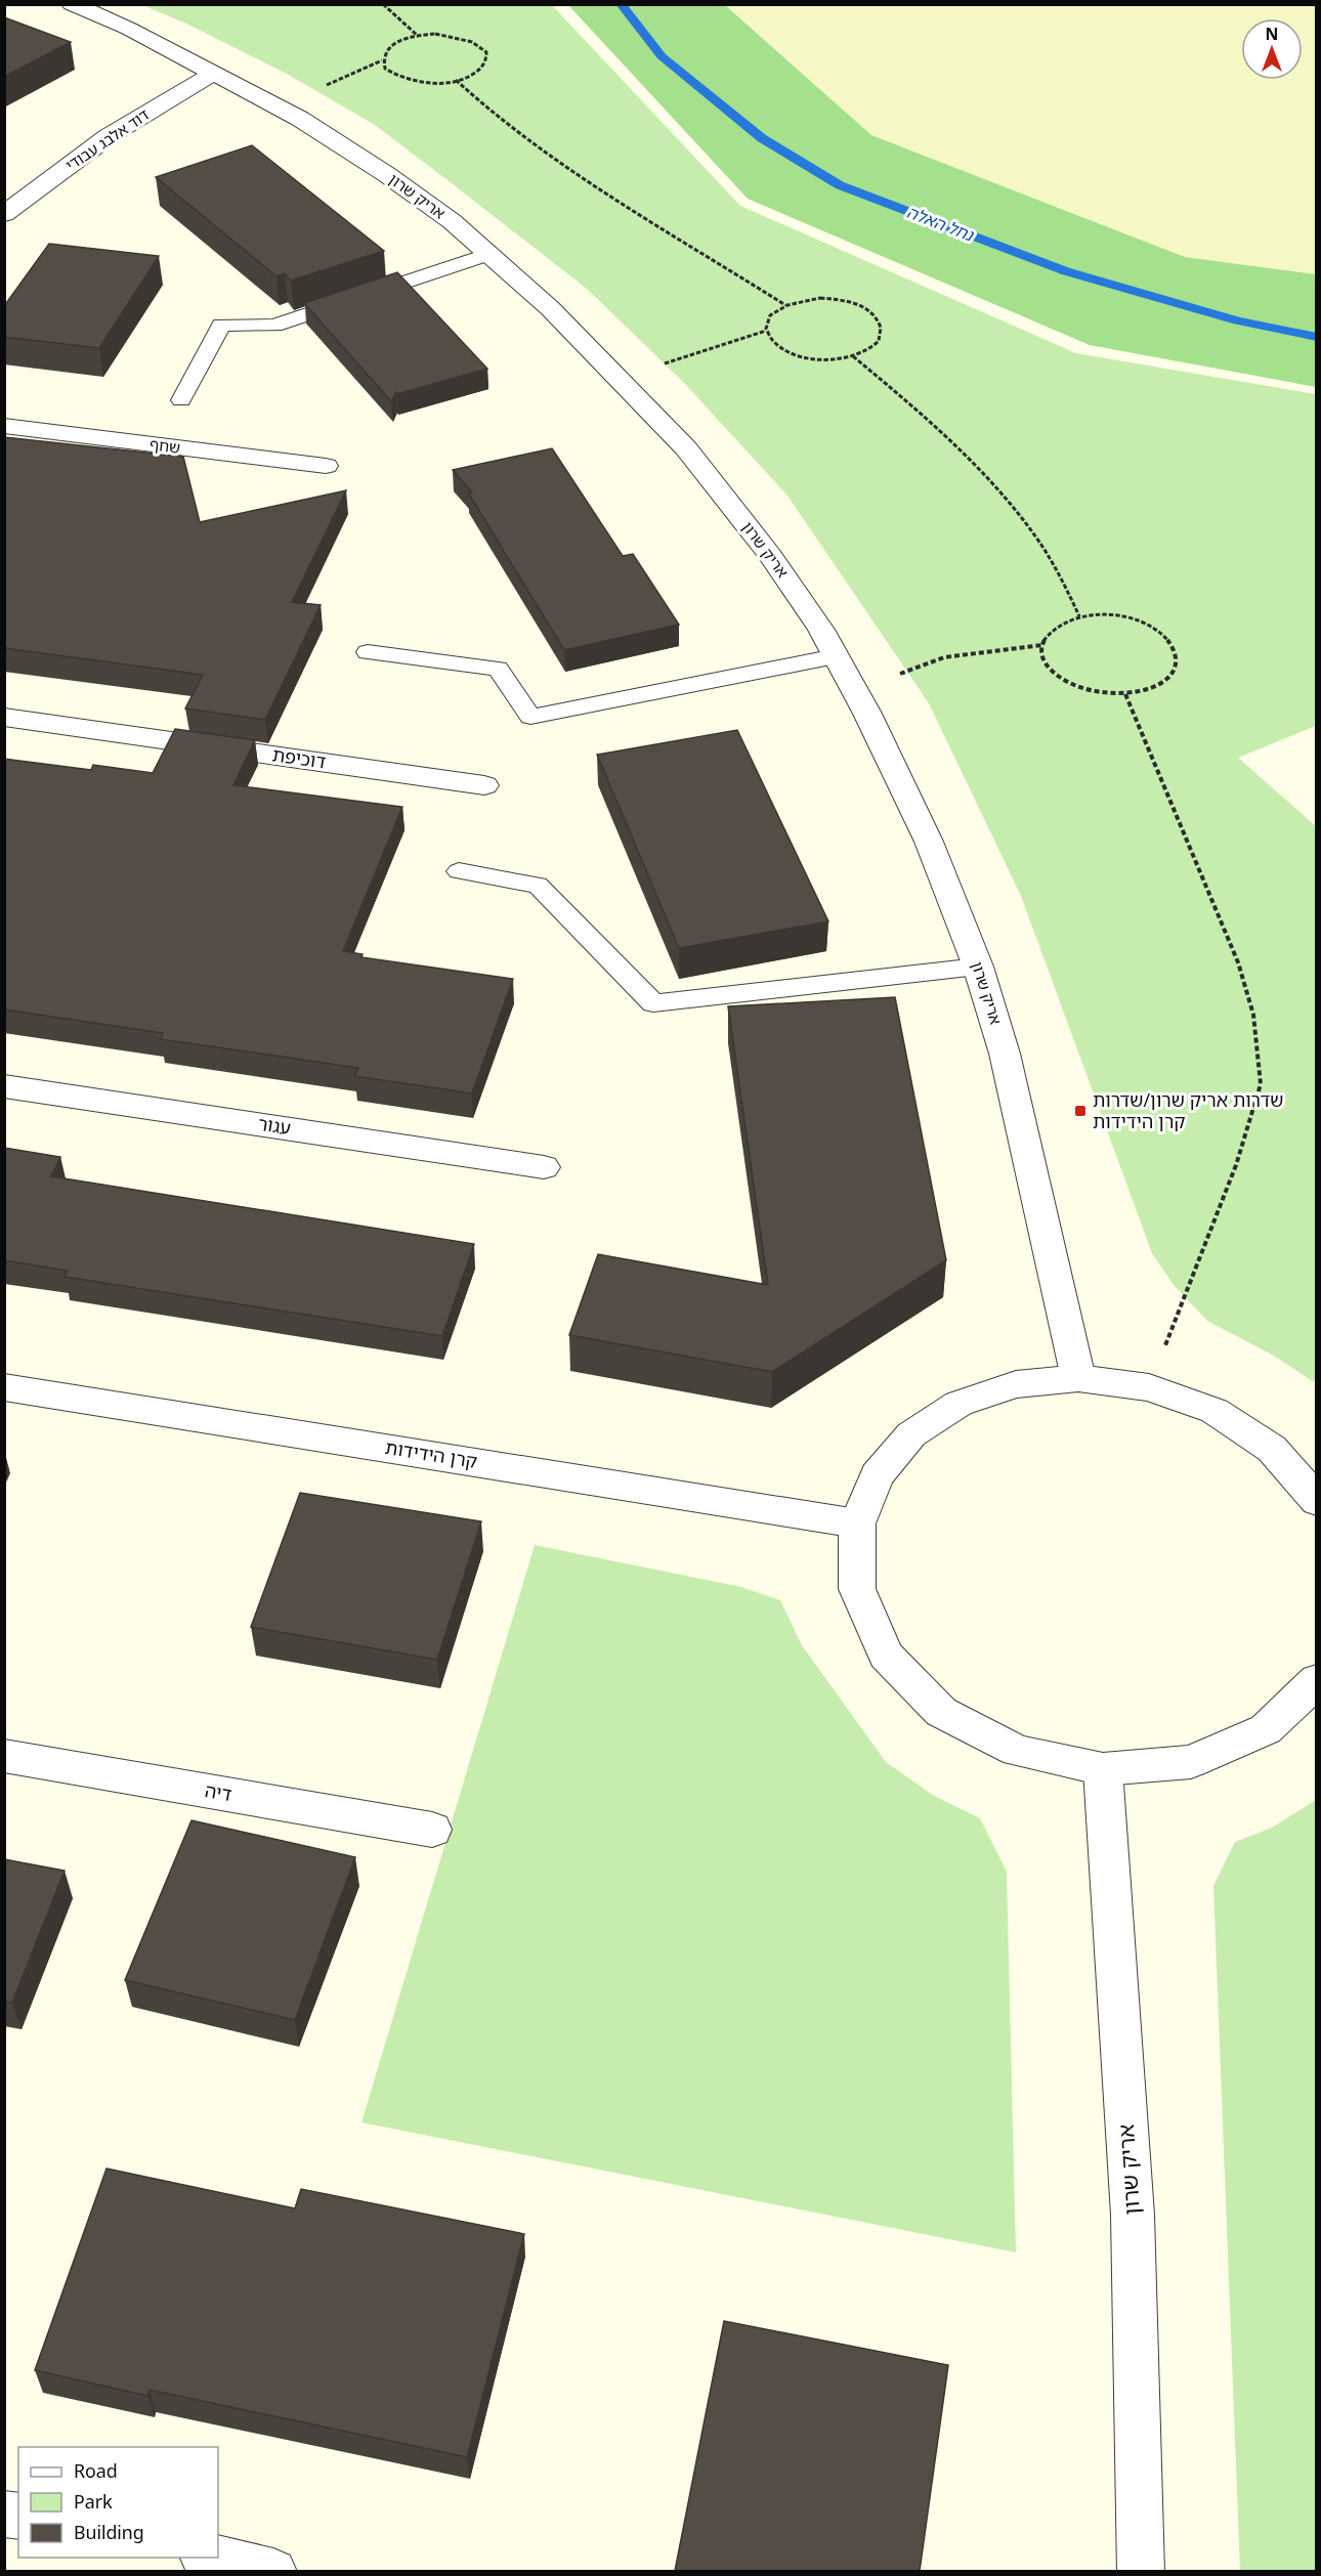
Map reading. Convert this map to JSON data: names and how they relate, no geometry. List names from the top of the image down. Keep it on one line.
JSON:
{"streets":{"street":["דוד אלבג עבודי","אריק שרון","שחף","דוכיפת","עגור","קרן הידידות","דיה"]},"crossings":[["דוד אלבג עבודי","אריק שרון"]],"water":["נחל האלה"],"places":{"transit":["שדרות אריק שרון/שדרות קרן הידידות"]},"legend":["Road","Park","Building"],"north":"top"}
